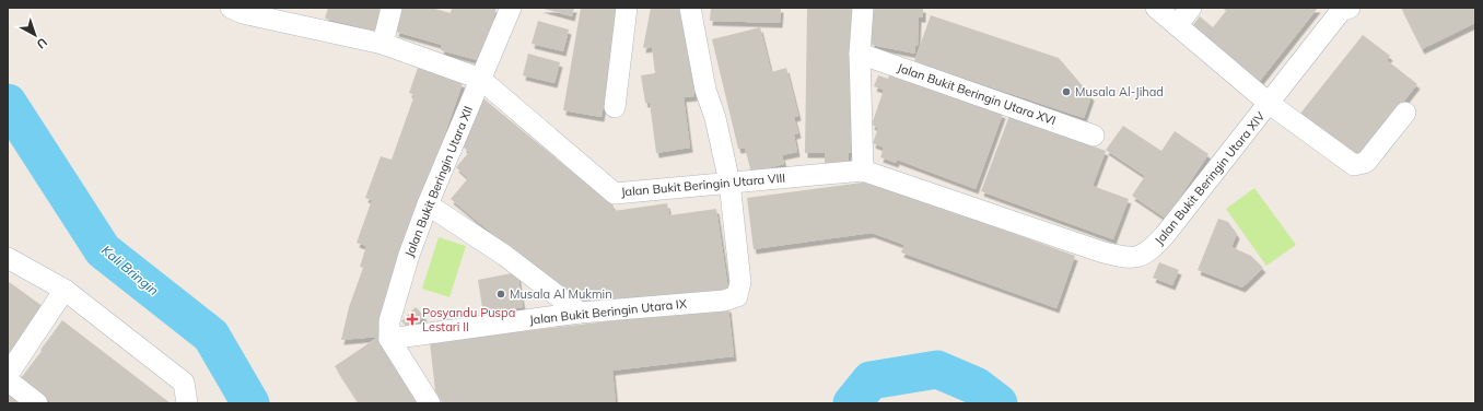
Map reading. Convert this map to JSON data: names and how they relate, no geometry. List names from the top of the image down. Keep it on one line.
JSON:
{"streets":{"street":["Jalan Bukit Beringin Utara XVI","Jalan Bukit Beringin Utara XIV","Jalan Bukit Beringin Utara XII","Jalan Bukit Beringin Utara VIII","Jalan Bukit Beringin Utara IX"]},"crossings":[["Jalan Bukit Beringin Utara XIV","Jalan Bukit Beringin Utara VIII"],["Jalan Bukit Beringin Utara XII","Jalan Bukit Beringin Utara VIII"],["Jalan Bukit Beringin Utara XII","Jalan Bukit Beringin Utara IX"],["Jalan Bukit Beringin Utara VIII","Jalan Bukit Beringin Utara IX"]],"water":["Kali Bringin"],"places":{"other":["Musala Al-Jihad","Musala Al Mukmin"],"health":["Posyandu Puspa Lestari II"]},"north":"bottom right"}
